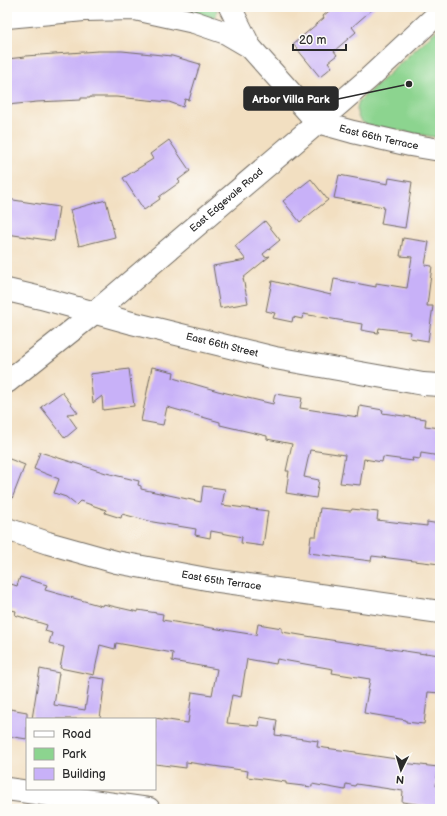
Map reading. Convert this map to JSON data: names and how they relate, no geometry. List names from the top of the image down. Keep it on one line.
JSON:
{"streets":{"street":["East 66th Terrace","East Edgevale Road","East 66th Street","East 65th Terrace"]},"crossings":[["East 66th Terrace","East Edgevale Road"],["East Edgevale Road","East 66th Street"]],"places":["Arbor Villa Park"],"legend":["Road","Park","Building"],"scale_bar":"20 m","north":"bottom"}
